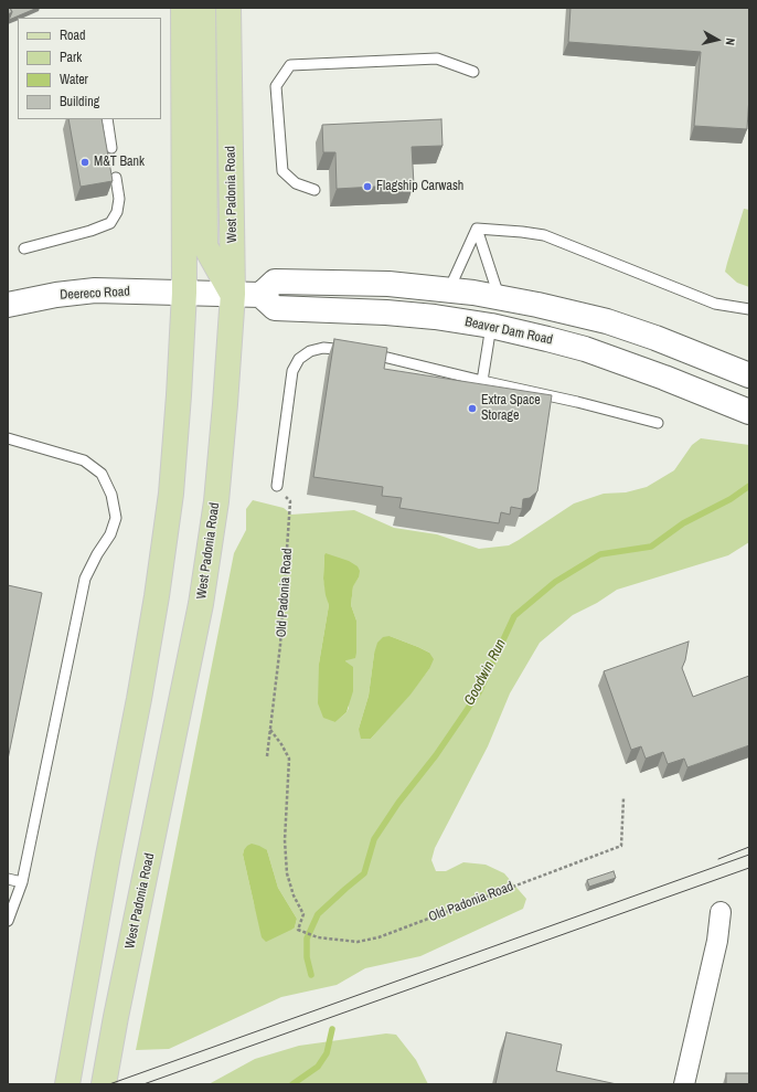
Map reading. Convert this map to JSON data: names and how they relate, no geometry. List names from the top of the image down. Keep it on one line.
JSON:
{"streets":{"main road":["West Padonia Road","Deereco Road","Beaver Dam Road"],"path":["Old Padonia Road"]},"water":["Goodwin Run"],"places":["M&T Bank","Flagship Carwash","Extra Space Storage"],"legend":["Road","Park","Water","Building"],"north":"right"}
